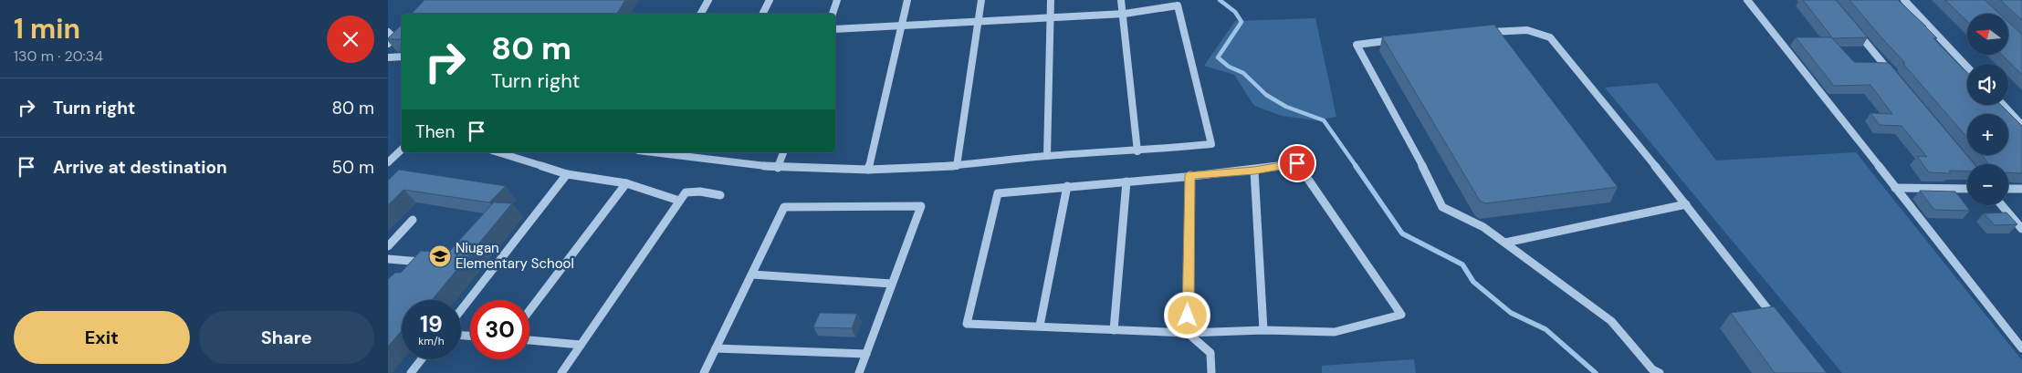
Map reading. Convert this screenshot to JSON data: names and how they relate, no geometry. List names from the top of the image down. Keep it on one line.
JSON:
{"places":{"school or university":["Niugan Elementary School"]},"north":"left","page":{"heading":["1 min","130 m · 20:34"],"map_buttons":["+","−"],"turn":["80 m","Turn right"],"list":[{"name":"Turn right","value":"80 m"},{"name":"Arrive at destination","value":"50 m"}],"then":"Then","speed":"19 km/h","limit":"30","buttons":["Exit","Share"]}}
